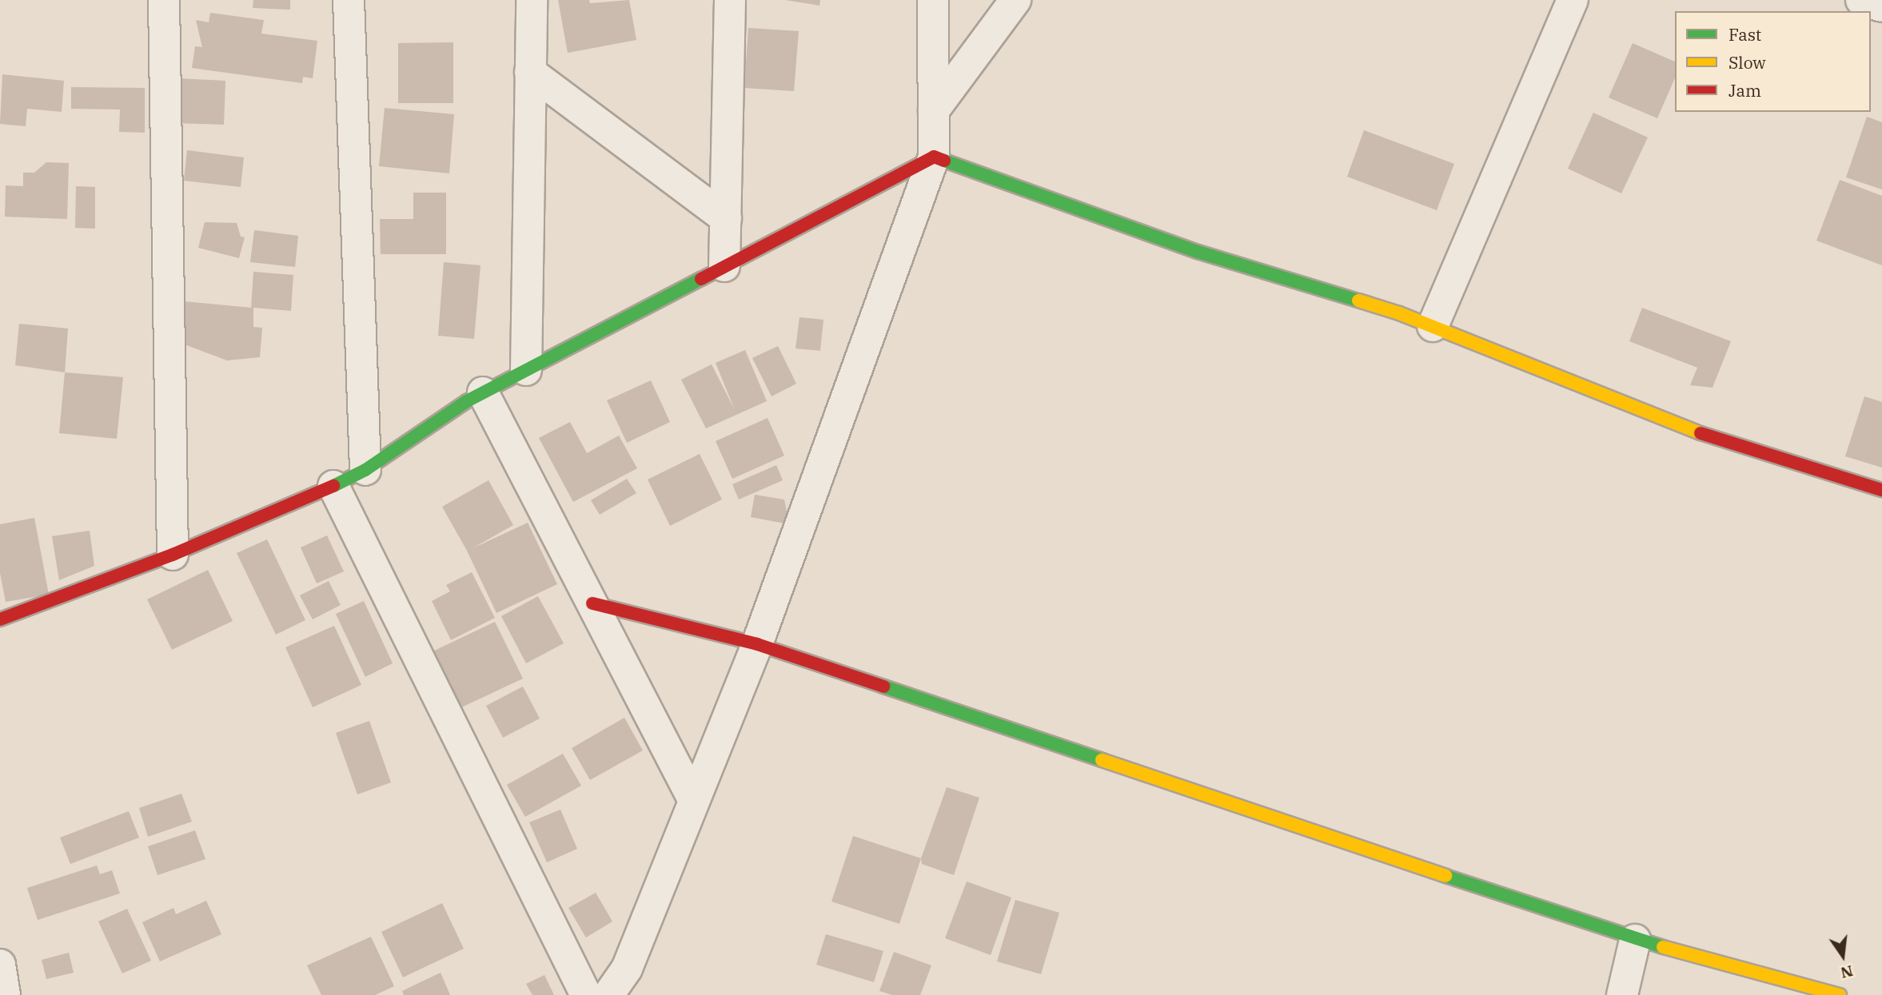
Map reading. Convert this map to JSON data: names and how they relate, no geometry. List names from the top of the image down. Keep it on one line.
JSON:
{"legend":["Fast","Slow","Jam"],"north":"bottom"}
